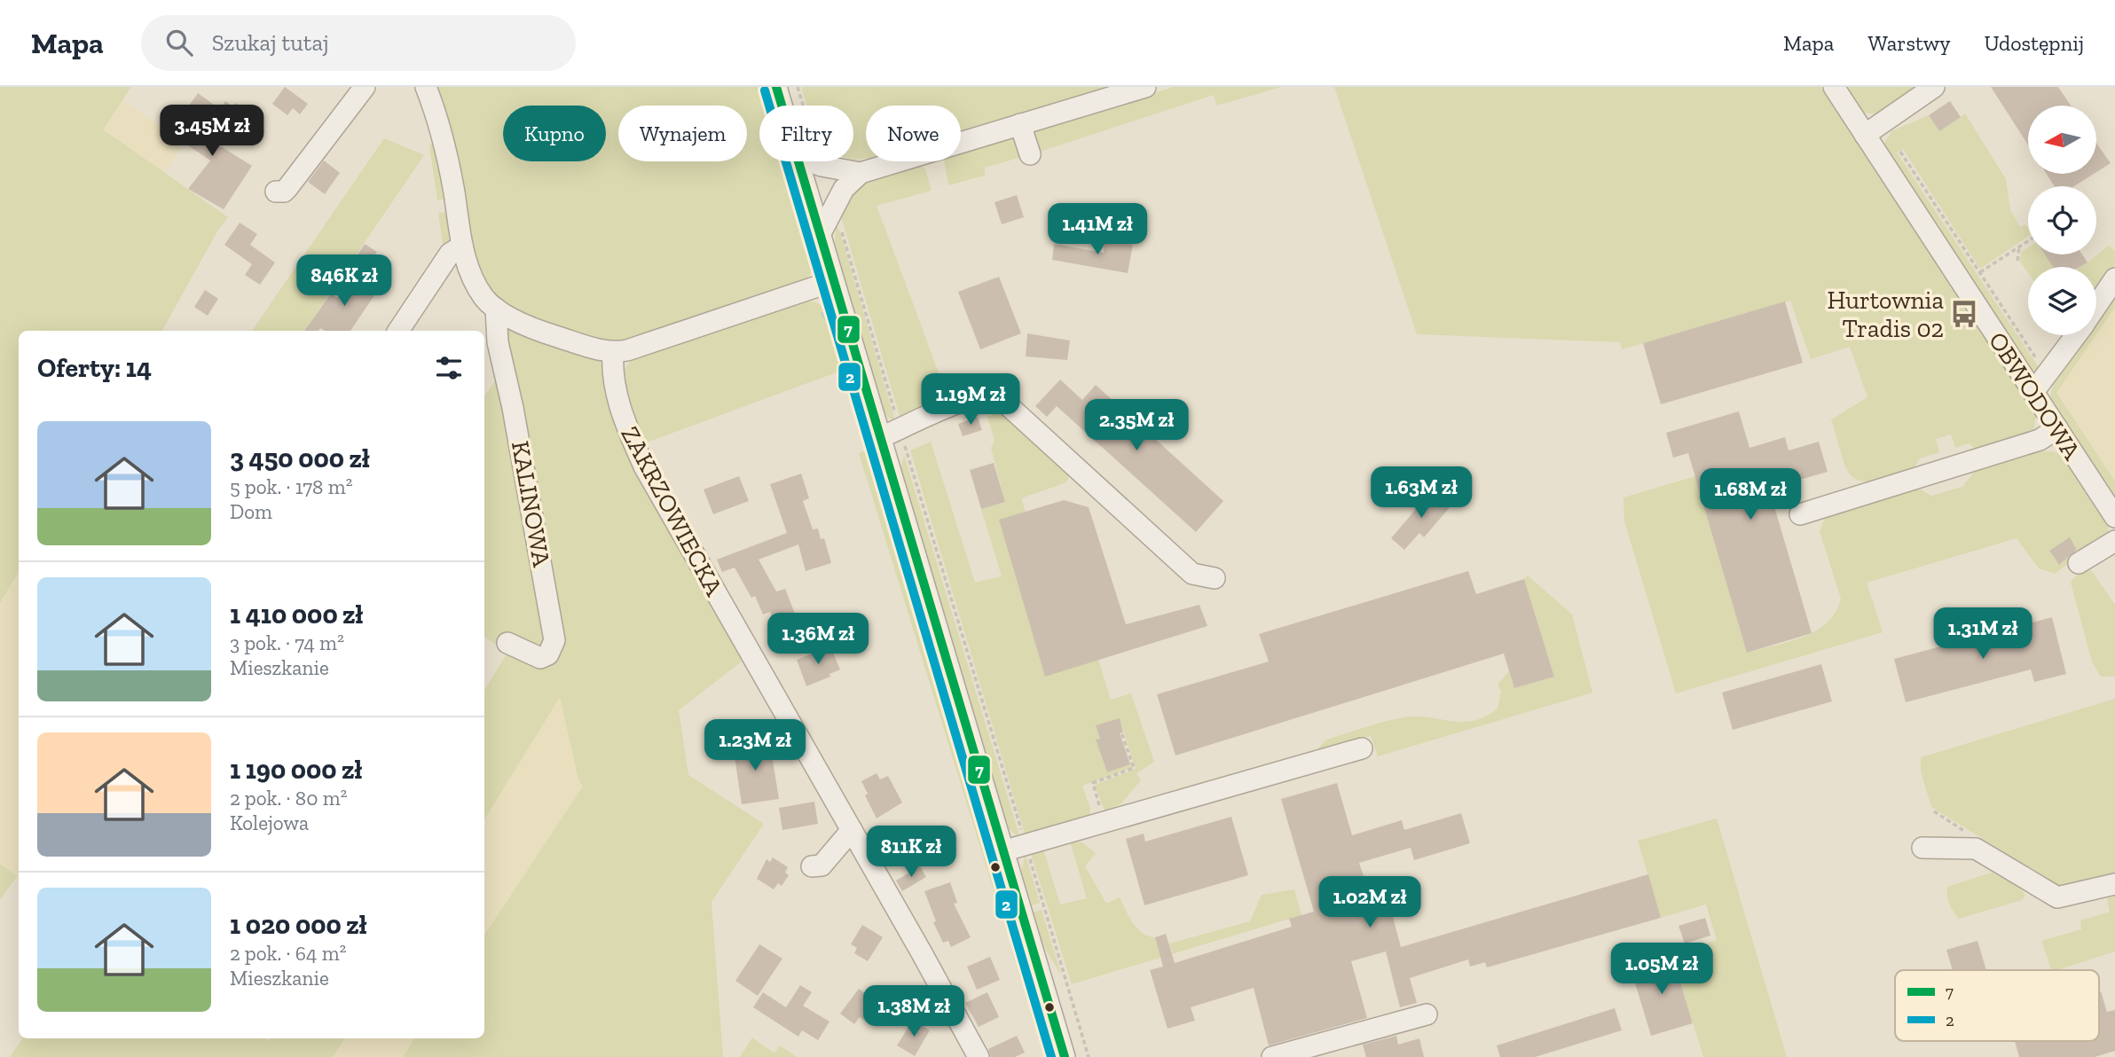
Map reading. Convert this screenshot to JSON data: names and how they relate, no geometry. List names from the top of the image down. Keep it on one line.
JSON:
{"streets":{"street":["OBWODOWA","KALINOWA","ZAKRZOWIECKA"]},"places":{"bus stop":["Hurtownia Tradis 02"]},"lines":["transit line 7","transit line 2"],"legend":["7","2"],"north":"left","page":{"header":"Mapa","search":"Szukaj tutaj","nav":["Mapa","Warstwy","Udostępnij"],"price":["3.45M zł","1.41M zł","846K zł","1.19M zł","2.35M zł","1.63M zł","1.68M zł","1.31M zł","1.36M zł","1.23M zł","811K zł","1.02M zł","1.05M zł","1.38M zł"],"chip":["Kupno","Wynajem","Filtry","Nowe"],"heading":"Oferty: 14","list":[{"name":"3 450 000 zł","note":"5 pok. · 178 m² · Dom"},{"name":"1 410 000 zł","note":"3 pok. · 74 m² · Mieszkanie"},{"name":"1 190 000 zł","note":"2 pok. · 80 m² · Kolejowa"},{"name":"1 020 000 zł","note":"2 pok. · 64 m² · Mieszkanie"}]}}
